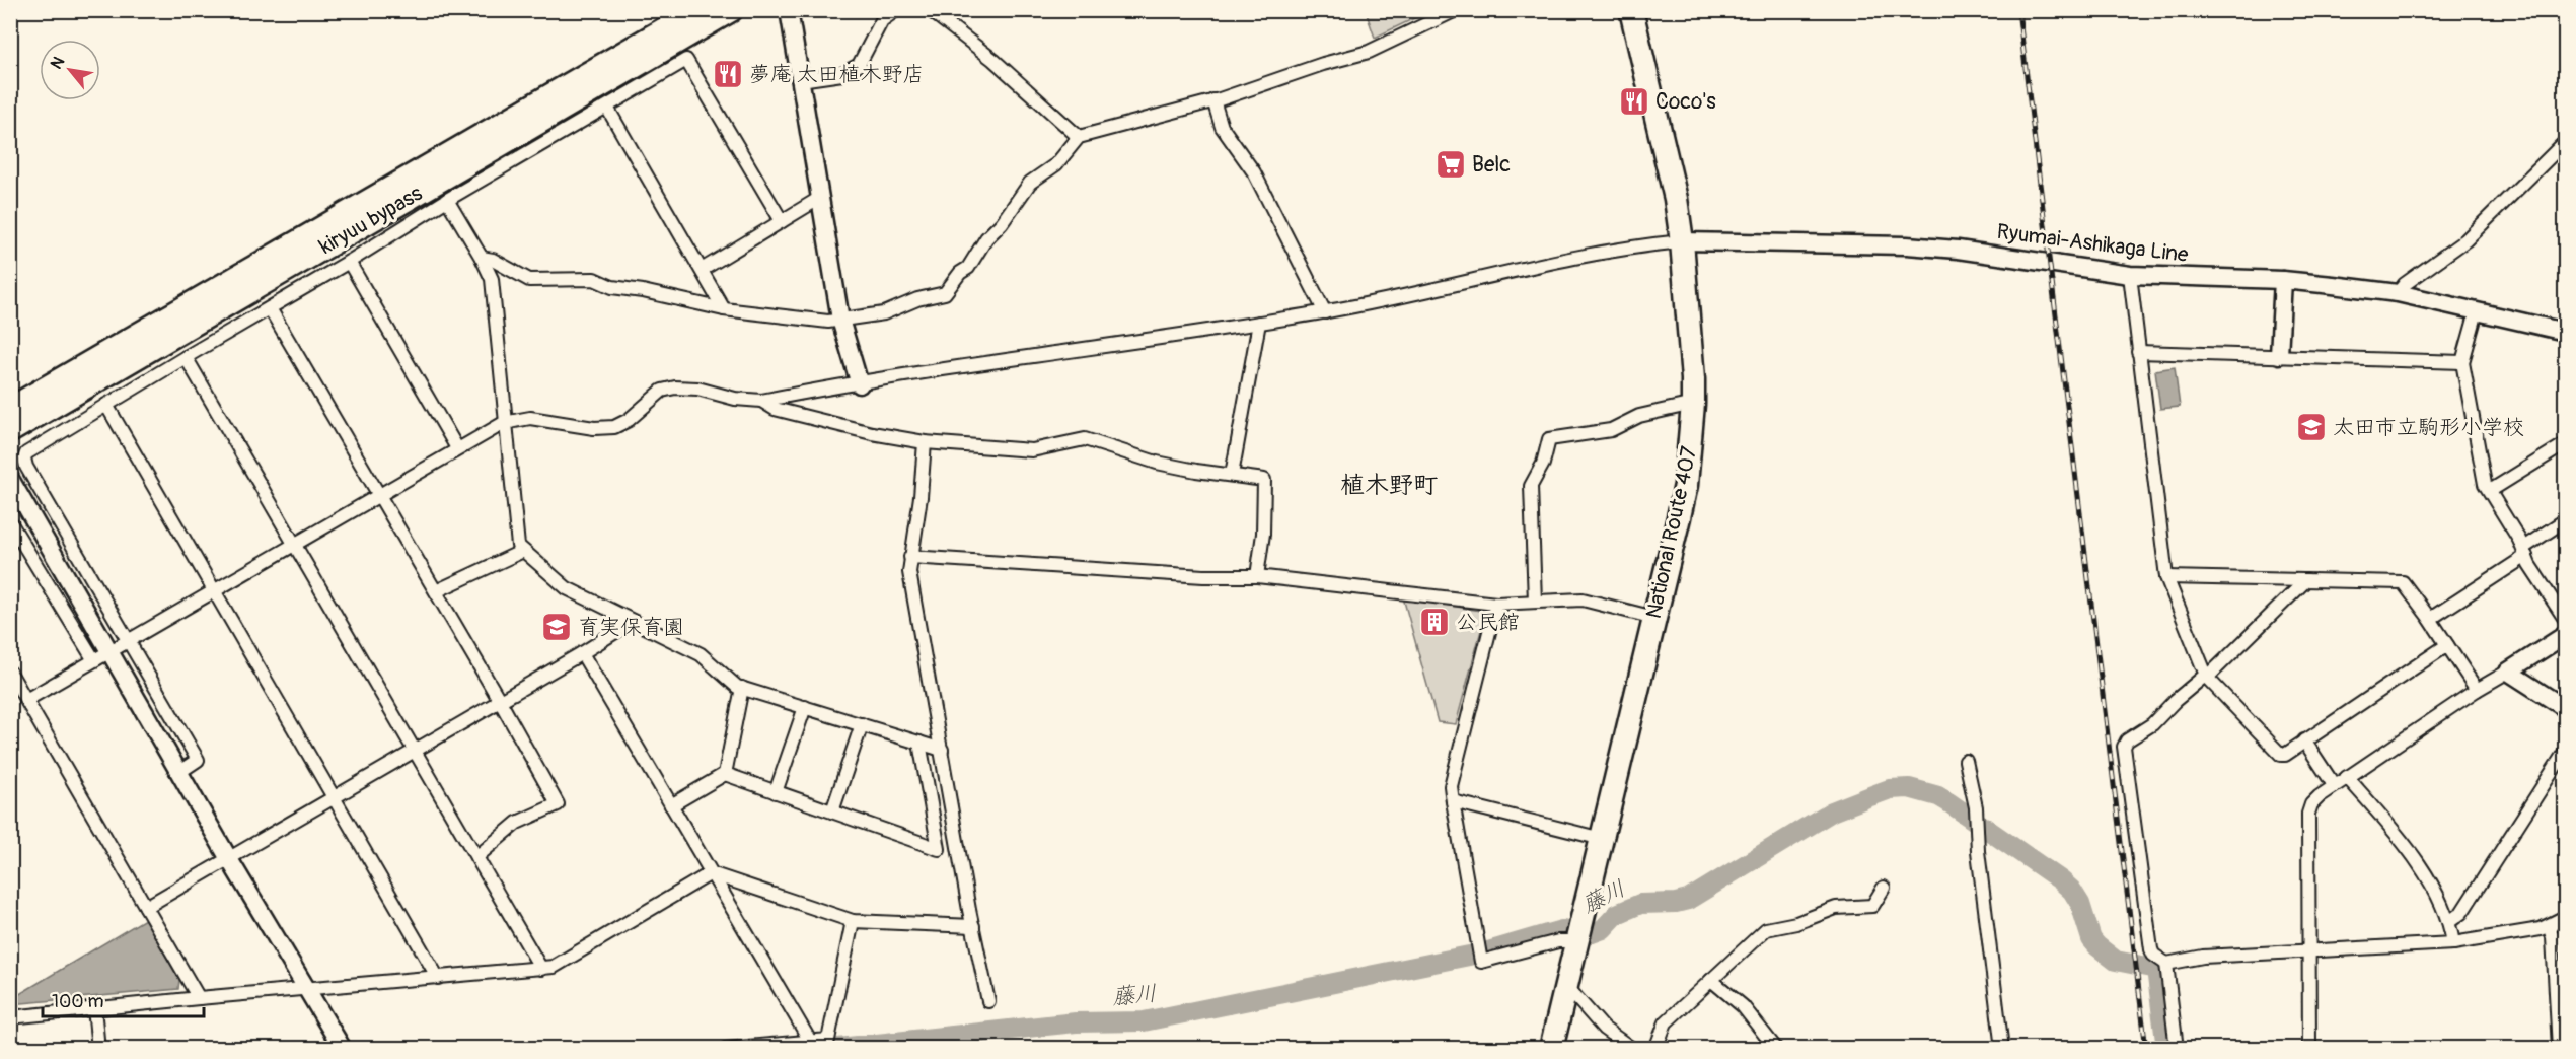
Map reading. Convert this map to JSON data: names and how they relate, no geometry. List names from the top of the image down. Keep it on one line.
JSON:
{"streets":{"highway":["kiryuu bypass","National Route 407"],"street":["Ryumai-Ashikaga Line"]},"crossings":[["Ryumai-Ashikaga Line","National Route 407"]],"districts":["植木野町"],"water":["藤川"],"places":{"restaurant":["夢庵 太田植木野店","Coco's"],"supermarket":["Belc"],"school or university":["太田市立駒形小学校","育実保育園"],"building":["公民館"]},"scale_bar":"100 m","north":"top left"}
